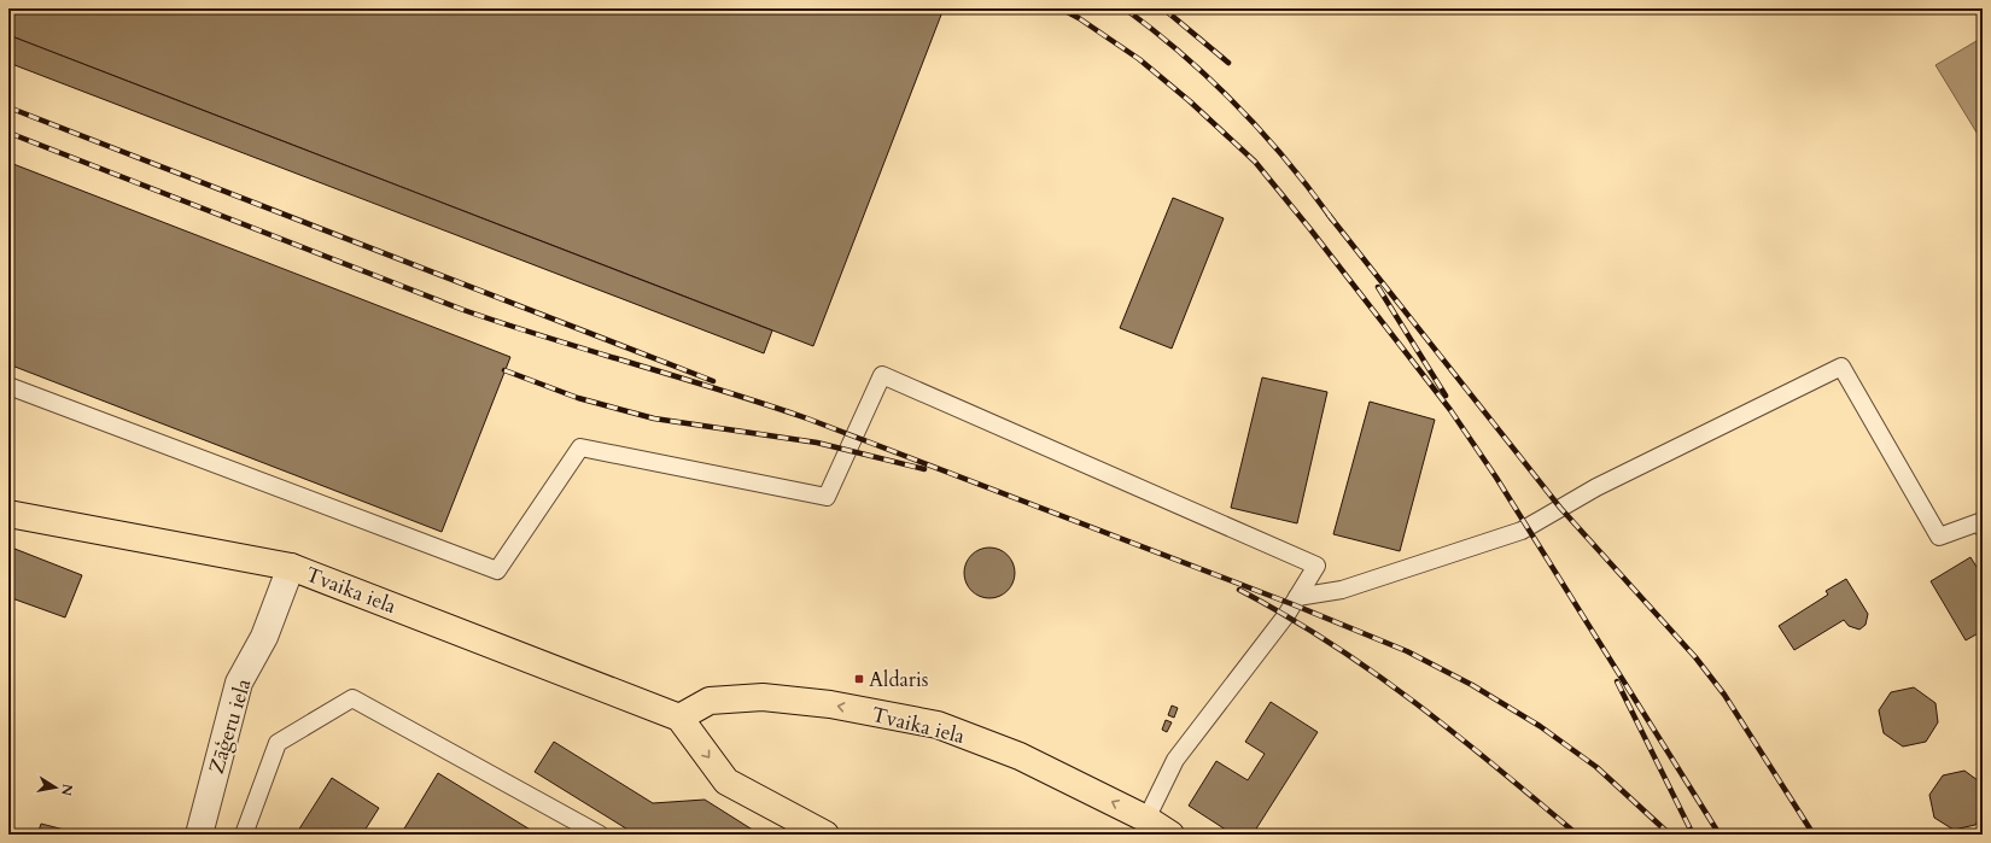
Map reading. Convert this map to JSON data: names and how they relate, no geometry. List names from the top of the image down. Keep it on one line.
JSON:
{"streets":{"main road":["Tvaika iela"],"street":["Zāģeru iela"]},"crossings":[["Tvaika iela","Zāģeru iela"]],"one_way":["Tvaika iela"],"places":{"transit":["Aldaris"]},"north":"right"}
